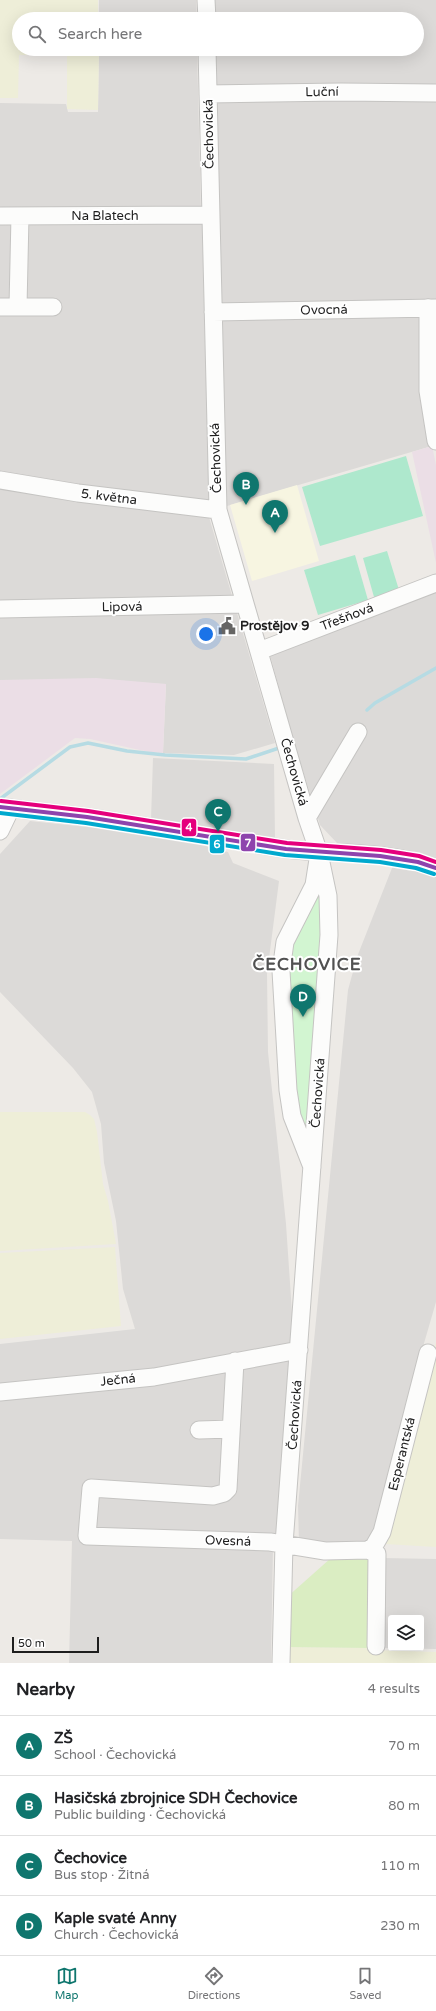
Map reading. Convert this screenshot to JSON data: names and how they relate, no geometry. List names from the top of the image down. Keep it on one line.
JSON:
{"streets":{"street":["Luční","Čechovická","Na Blatech","Ovocná","5. května","Lipová","Třešňová","Ječná","Esperantská","Ovesná"]},"crossings":[["Luční","Čechovická"],["Čechovická","Na Blatech"],["Čechovická","Ovocná"],["Čechovická","5. května"],["Čechovická","Lipová"],["Čechovická","Třešňová"],["Čechovická","Ječná"],["Čechovická","Ovesná"],["Esperantská","Ovesná"]],"districts":["ČECHOVICE"],"places":{"public building":["Prostějov 9"]},"lines":["transit line 4","transit line 7","transit line 6"],"scale_bar":"50 m","page":{"search":"Search here","pins":["B","A","C","D"],"scale":"50 m","heading":["Nearby","4 results"],"list":[{"mark":"A","name":"ZŠ","note":"School · Čechovická","value":"70 m"},{"mark":"B","name":"Hasičská zbrojnice SDH Čechovice","note":"Public building · Čechovická","value":"80 m"},{"mark":"C","name":"Čechovice","note":"Bus stop · Žitná","value":"110 m"},{"mark":"D","name":"Kaple svaté Anny","note":"Church · Čechovická","value":"230 m"}],"nav":["Map","Directions","Saved"]}}
